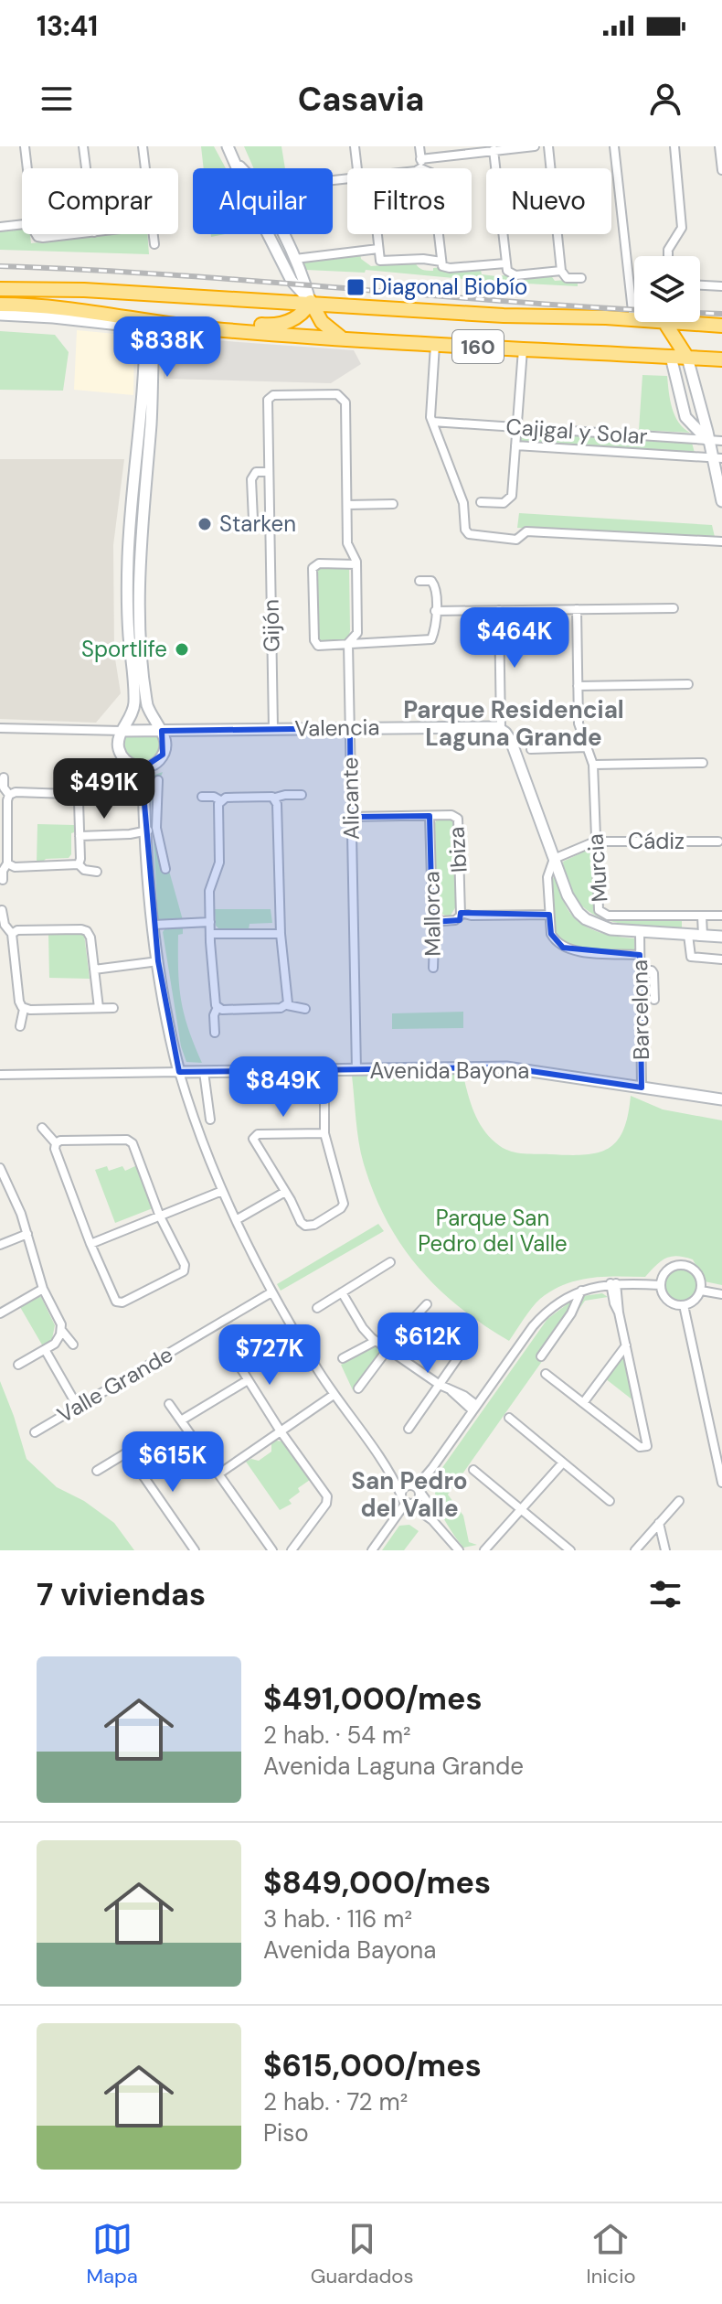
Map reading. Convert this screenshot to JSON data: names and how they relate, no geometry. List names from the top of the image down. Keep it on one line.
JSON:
{"streets":{"highway":["160"],"main road":["Valencia","Avenida Bayona"],"street":["Cajigal y Solar","Gijón","Alicante","Cádiz","Ibiza","Murcia","Mallorca","Barcelona","Valle Grande"]},"crossings":[["Gijón","Valencia"],["Gijón","Alicante"],["Valencia","Alicante"],["Alicante","Ibiza"],["Alicante","Avenida Bayona"],["Cádiz","Murcia"],["Ibiza","Mallorca"],["Barcelona","Avenida Bayona"]],"districts":["Parque Residencial Laguna Grande","San Pedro del Valle"],"parks":["Parque San Pedro del Valle"],"places":{"transit":["Diagonal Biobío"],"other":["Starken","Sportlife"]},"page":{"status":"13:41","header":"Casavia","chip":["Comprar","Alquilar","Filtros","Nuevo"],"price":["$838K","$464K","$491K","$849K","$612K","$727K","$615K"],"heading":"7 viviendas","list":[{"name":"$491,000/mes","note":"2 hab. · 54 m² · Avenida Laguna Grande"},{"name":"$849,000/mes","note":"3 hab. · 116 m² · Avenida Bayona"},{"name":"$615,000/mes","note":"2 hab. · 72 m² · Piso"}],"tabs":["Mapa","Guardados","Inicio"]}}
